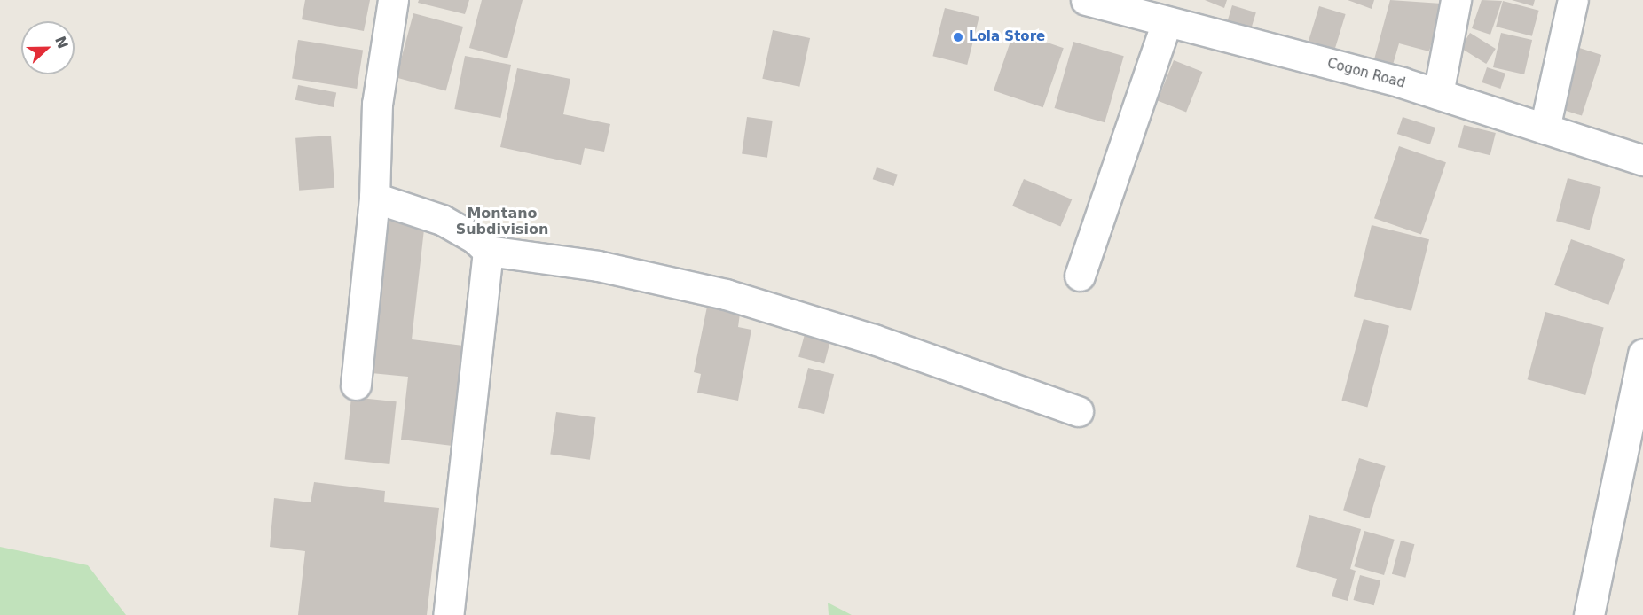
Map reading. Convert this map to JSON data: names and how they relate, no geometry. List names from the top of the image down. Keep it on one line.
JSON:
{"streets":{"street":["Cogon Road"]},"districts":["Montano Subdivision"],"places":["Lola Store"],"north":"right"}
